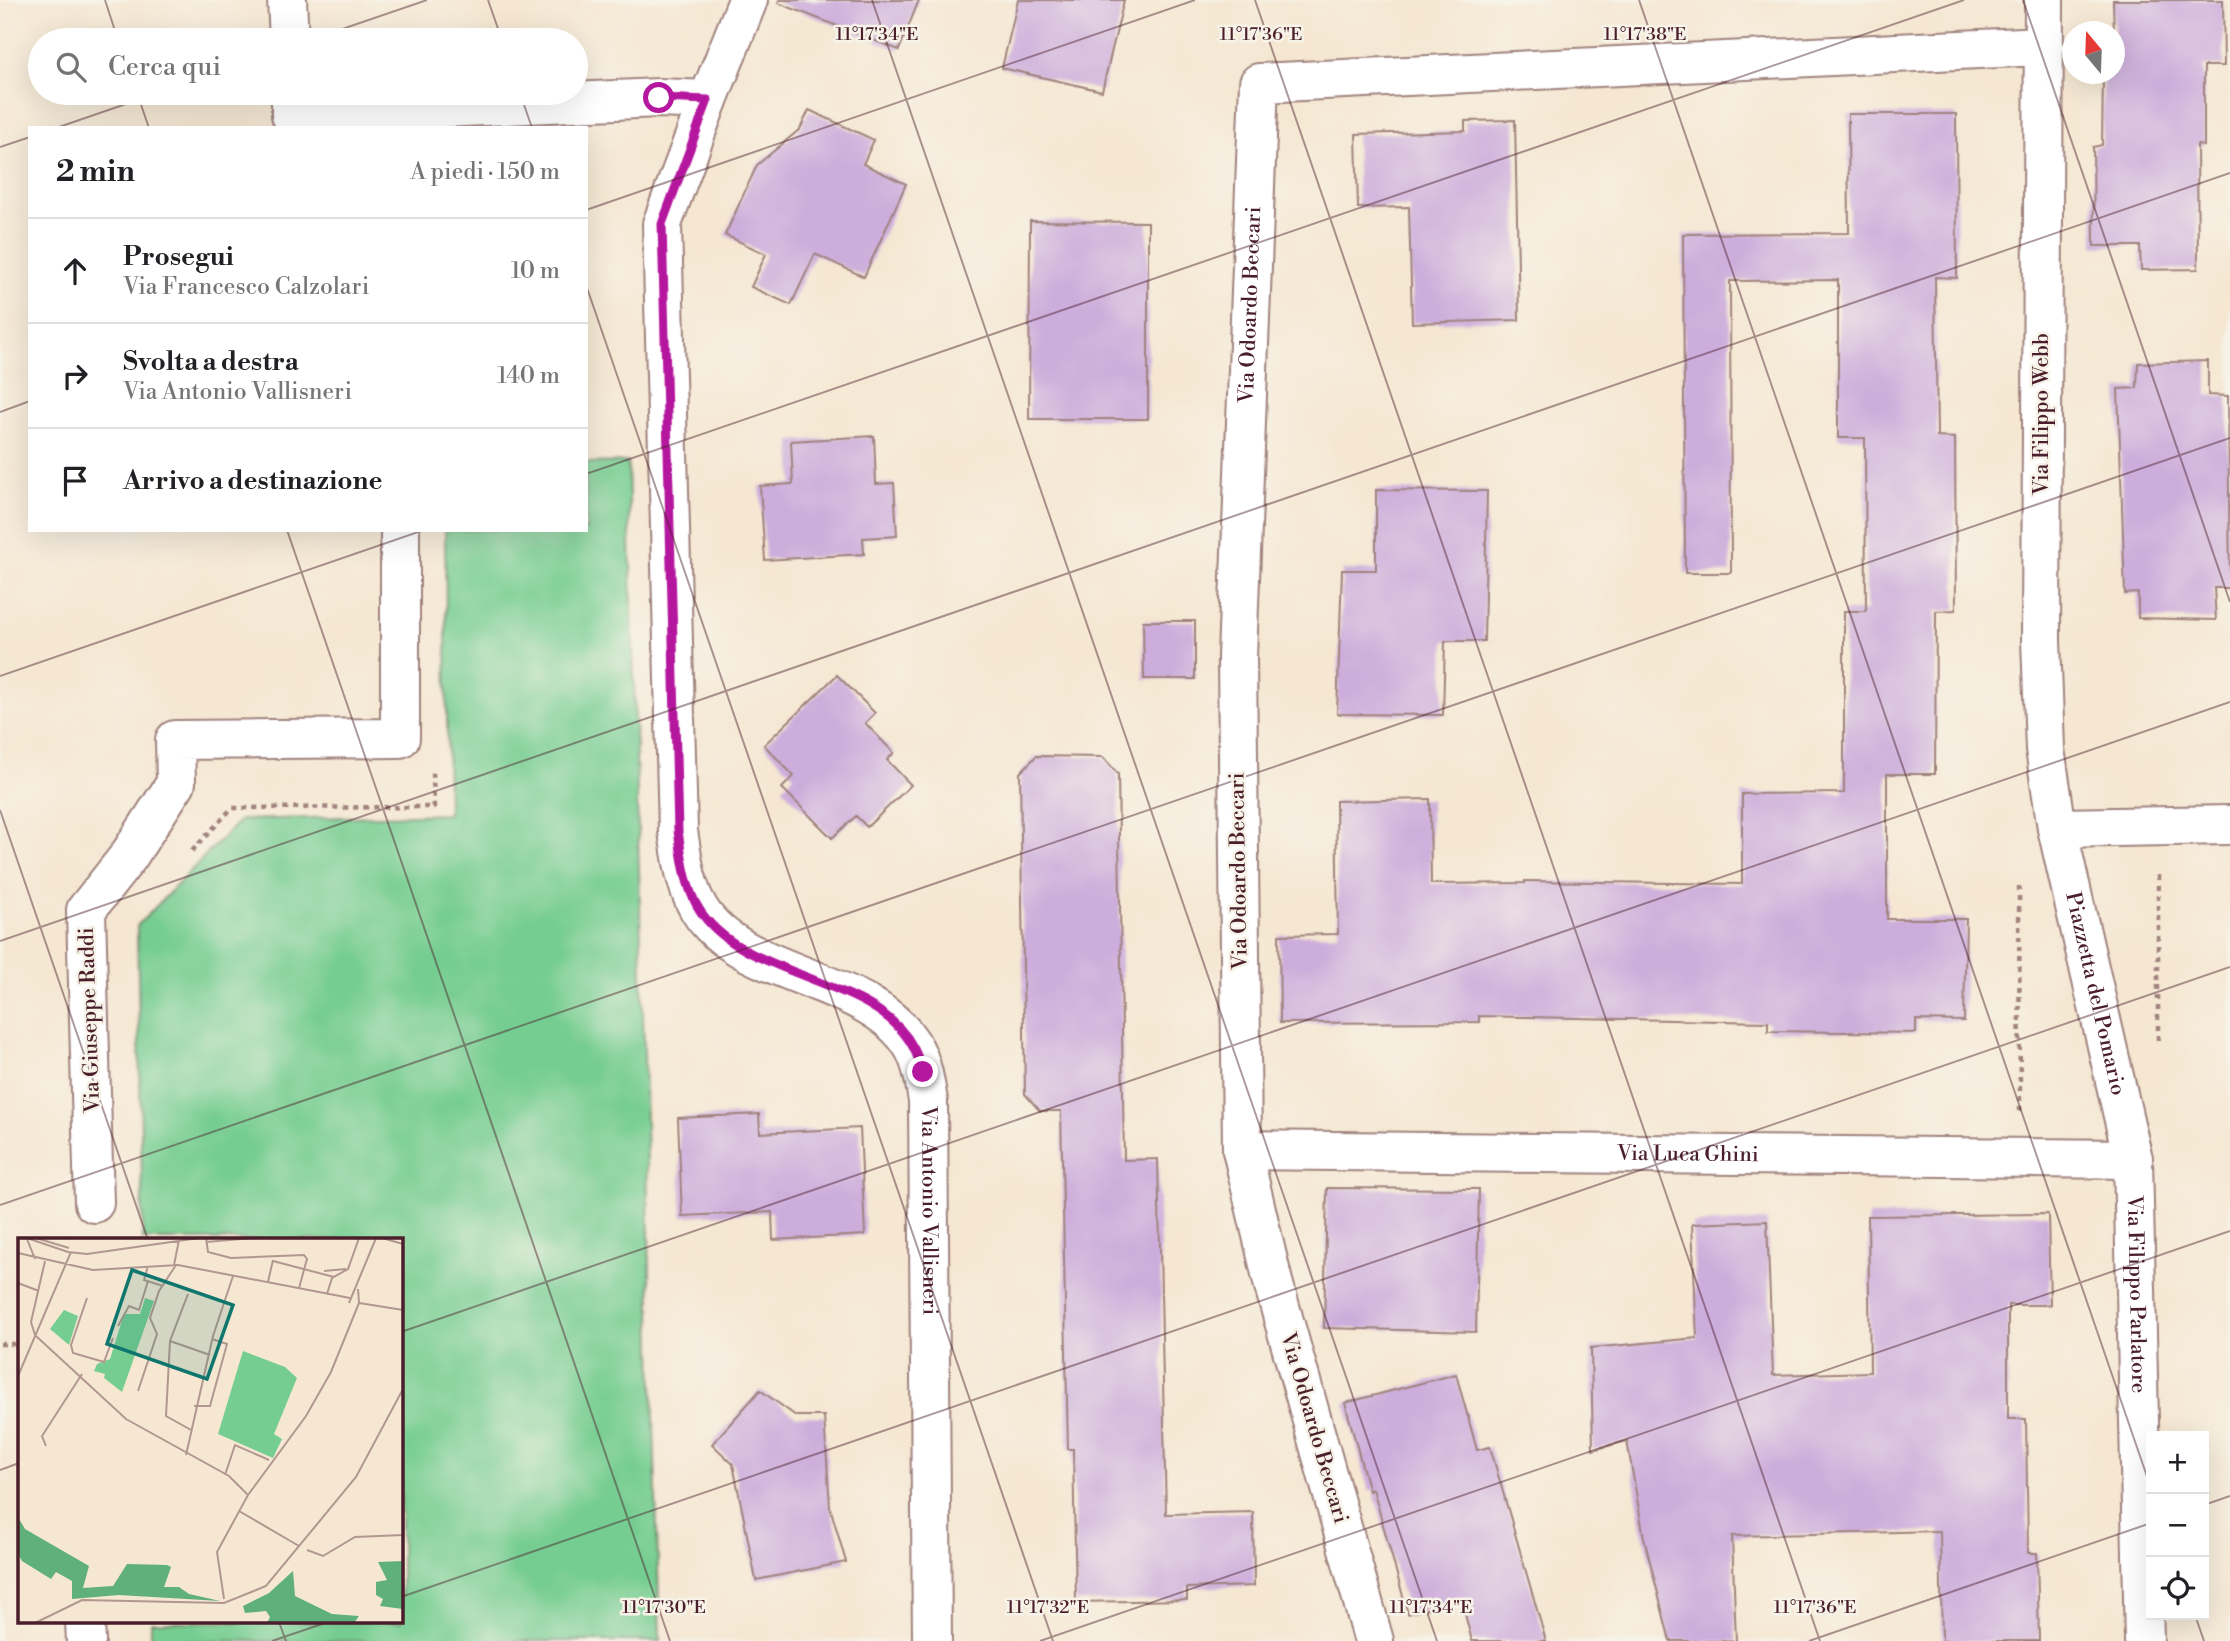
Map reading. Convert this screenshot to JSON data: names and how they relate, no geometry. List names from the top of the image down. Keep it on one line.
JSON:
{"streets":{"street":["Via Odoardo Beccari","Via Filippo Webb","Piazzetta del Pomario","Via Giuseppe Raddi","Via Luca Ghini","Via Antonio Vallisneri","Via Filippo Parlatore"]},"crossings":[["Via Odoardo Beccari","Via Filippo Webb"],["Via Odoardo Beccari","Via Luca Ghini"],["Via Filippo Webb","Piazzetta del Pomario"],["Piazzetta del Pomario","Via Luca Ghini"],["Piazzetta del Pomario","Via Filippo Parlatore"],["Via Luca Ghini","Via Filippo Parlatore"]],"north":"top","page":{"search":"Cerca qui","heading":["2 min","A piedi · 150 m"],"list":[["Prosegui","Via Francesco Calzolari","10 m"],["Svolta a destra","Via Antonio Vallisneri","140 m"],"Arrivo a destinazione"],"map_buttons":["+","−"]},"coordinates":["11°17'34\"E","11°17'36\"E","11°17'38\"E","11°17'30\"E","11°17'32\"E"]}
